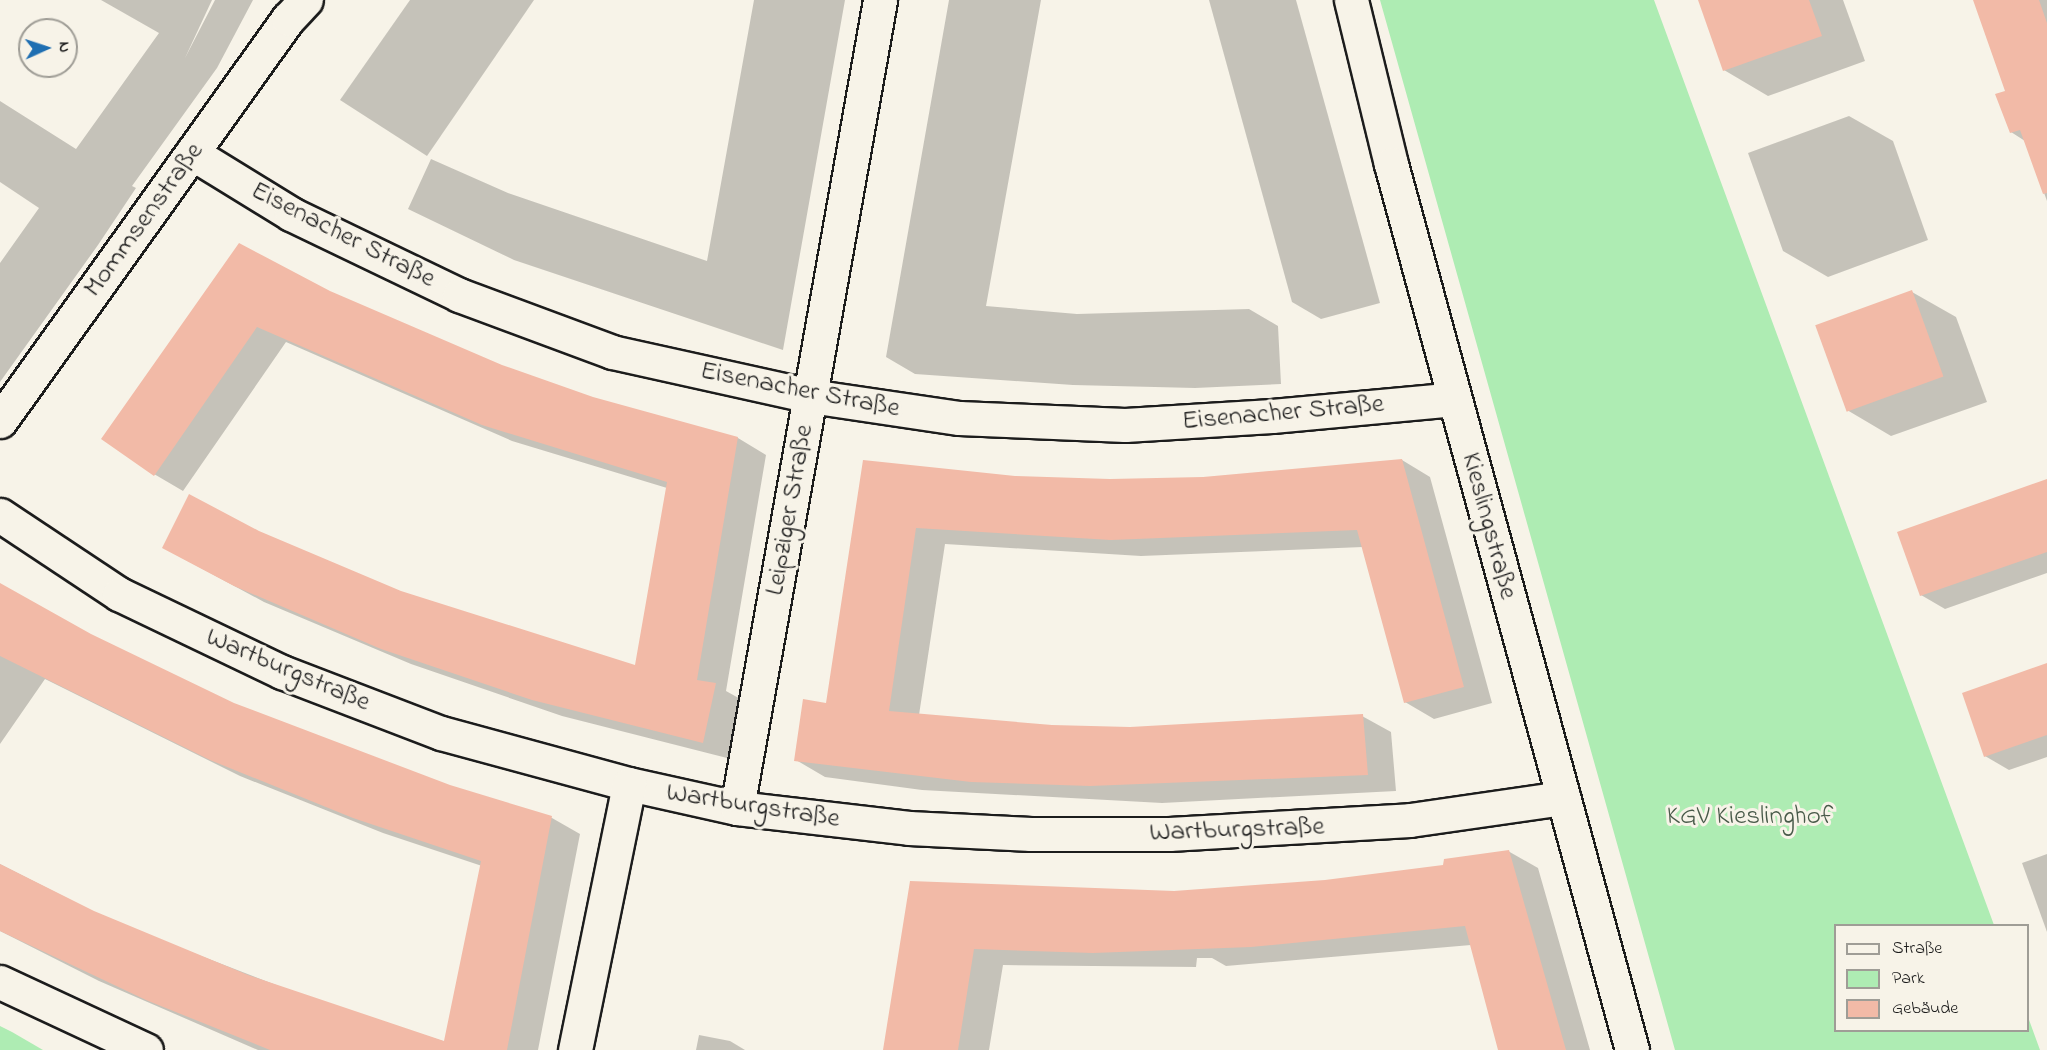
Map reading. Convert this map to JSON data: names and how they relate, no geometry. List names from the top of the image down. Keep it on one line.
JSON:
{"streets":{"street":["Mommsenstraße","Eisenacher Straße","Leipziger Straße","Kieslingstraße","Wartburgstraße"]},"crossings":[["Mommsenstraße","Eisenacher Straße"],["Eisenacher Straße","Leipziger Straße"],["Eisenacher Straße","Kieslingstraße"],["Leipziger Straße","Wartburgstraße"],["Kieslingstraße","Wartburgstraße"]],"parks":["KGV Kieslinghof"],"legend":["Straße","Park","Gebäude"],"north":"right"}
